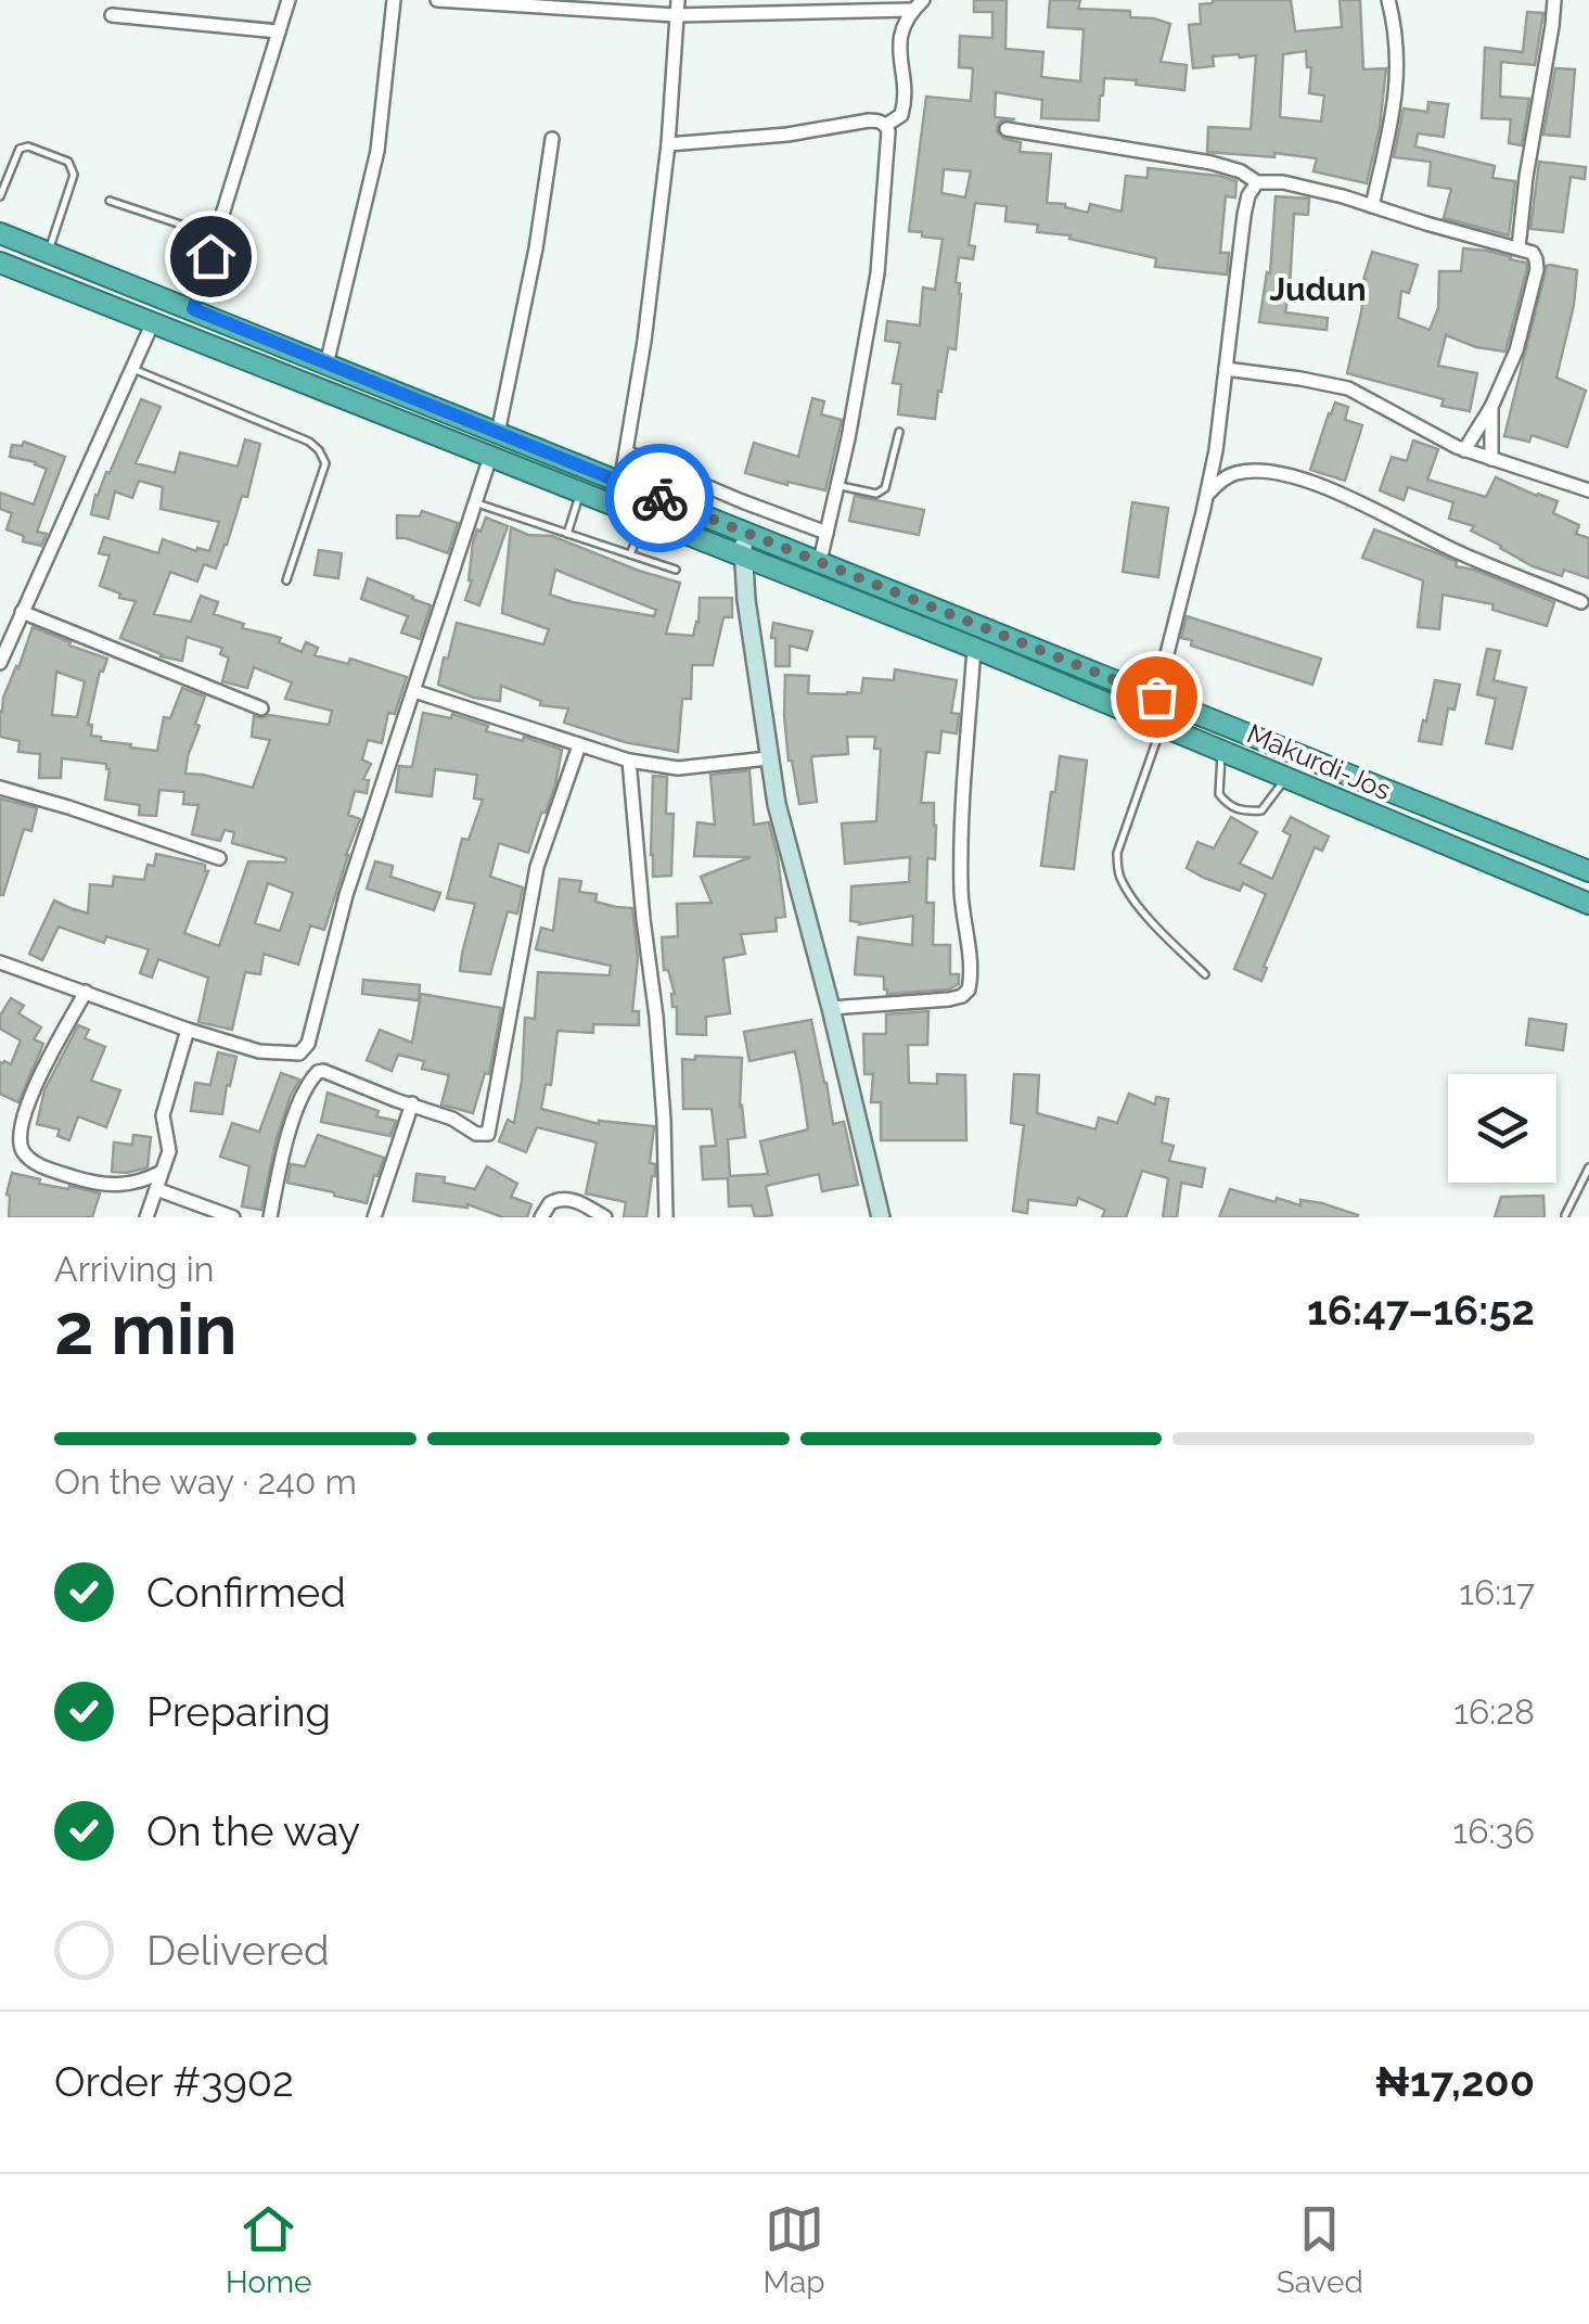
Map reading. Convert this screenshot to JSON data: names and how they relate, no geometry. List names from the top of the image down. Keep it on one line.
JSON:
{"streets":{"highway":["Makurdi-Jos"]},"districts":["Judun"],"page":{"heading":["2 min","Arriving in","16:47–16:52"],"panel":["Order #3902","₦17,200"],"bar":"On the way · 240 m","list":[["Confirmed","16:17"],["Preparing","16:28"],["On the way","16:36"],"Delivered"],"tabs":["Home","Map","Saved"]}}
